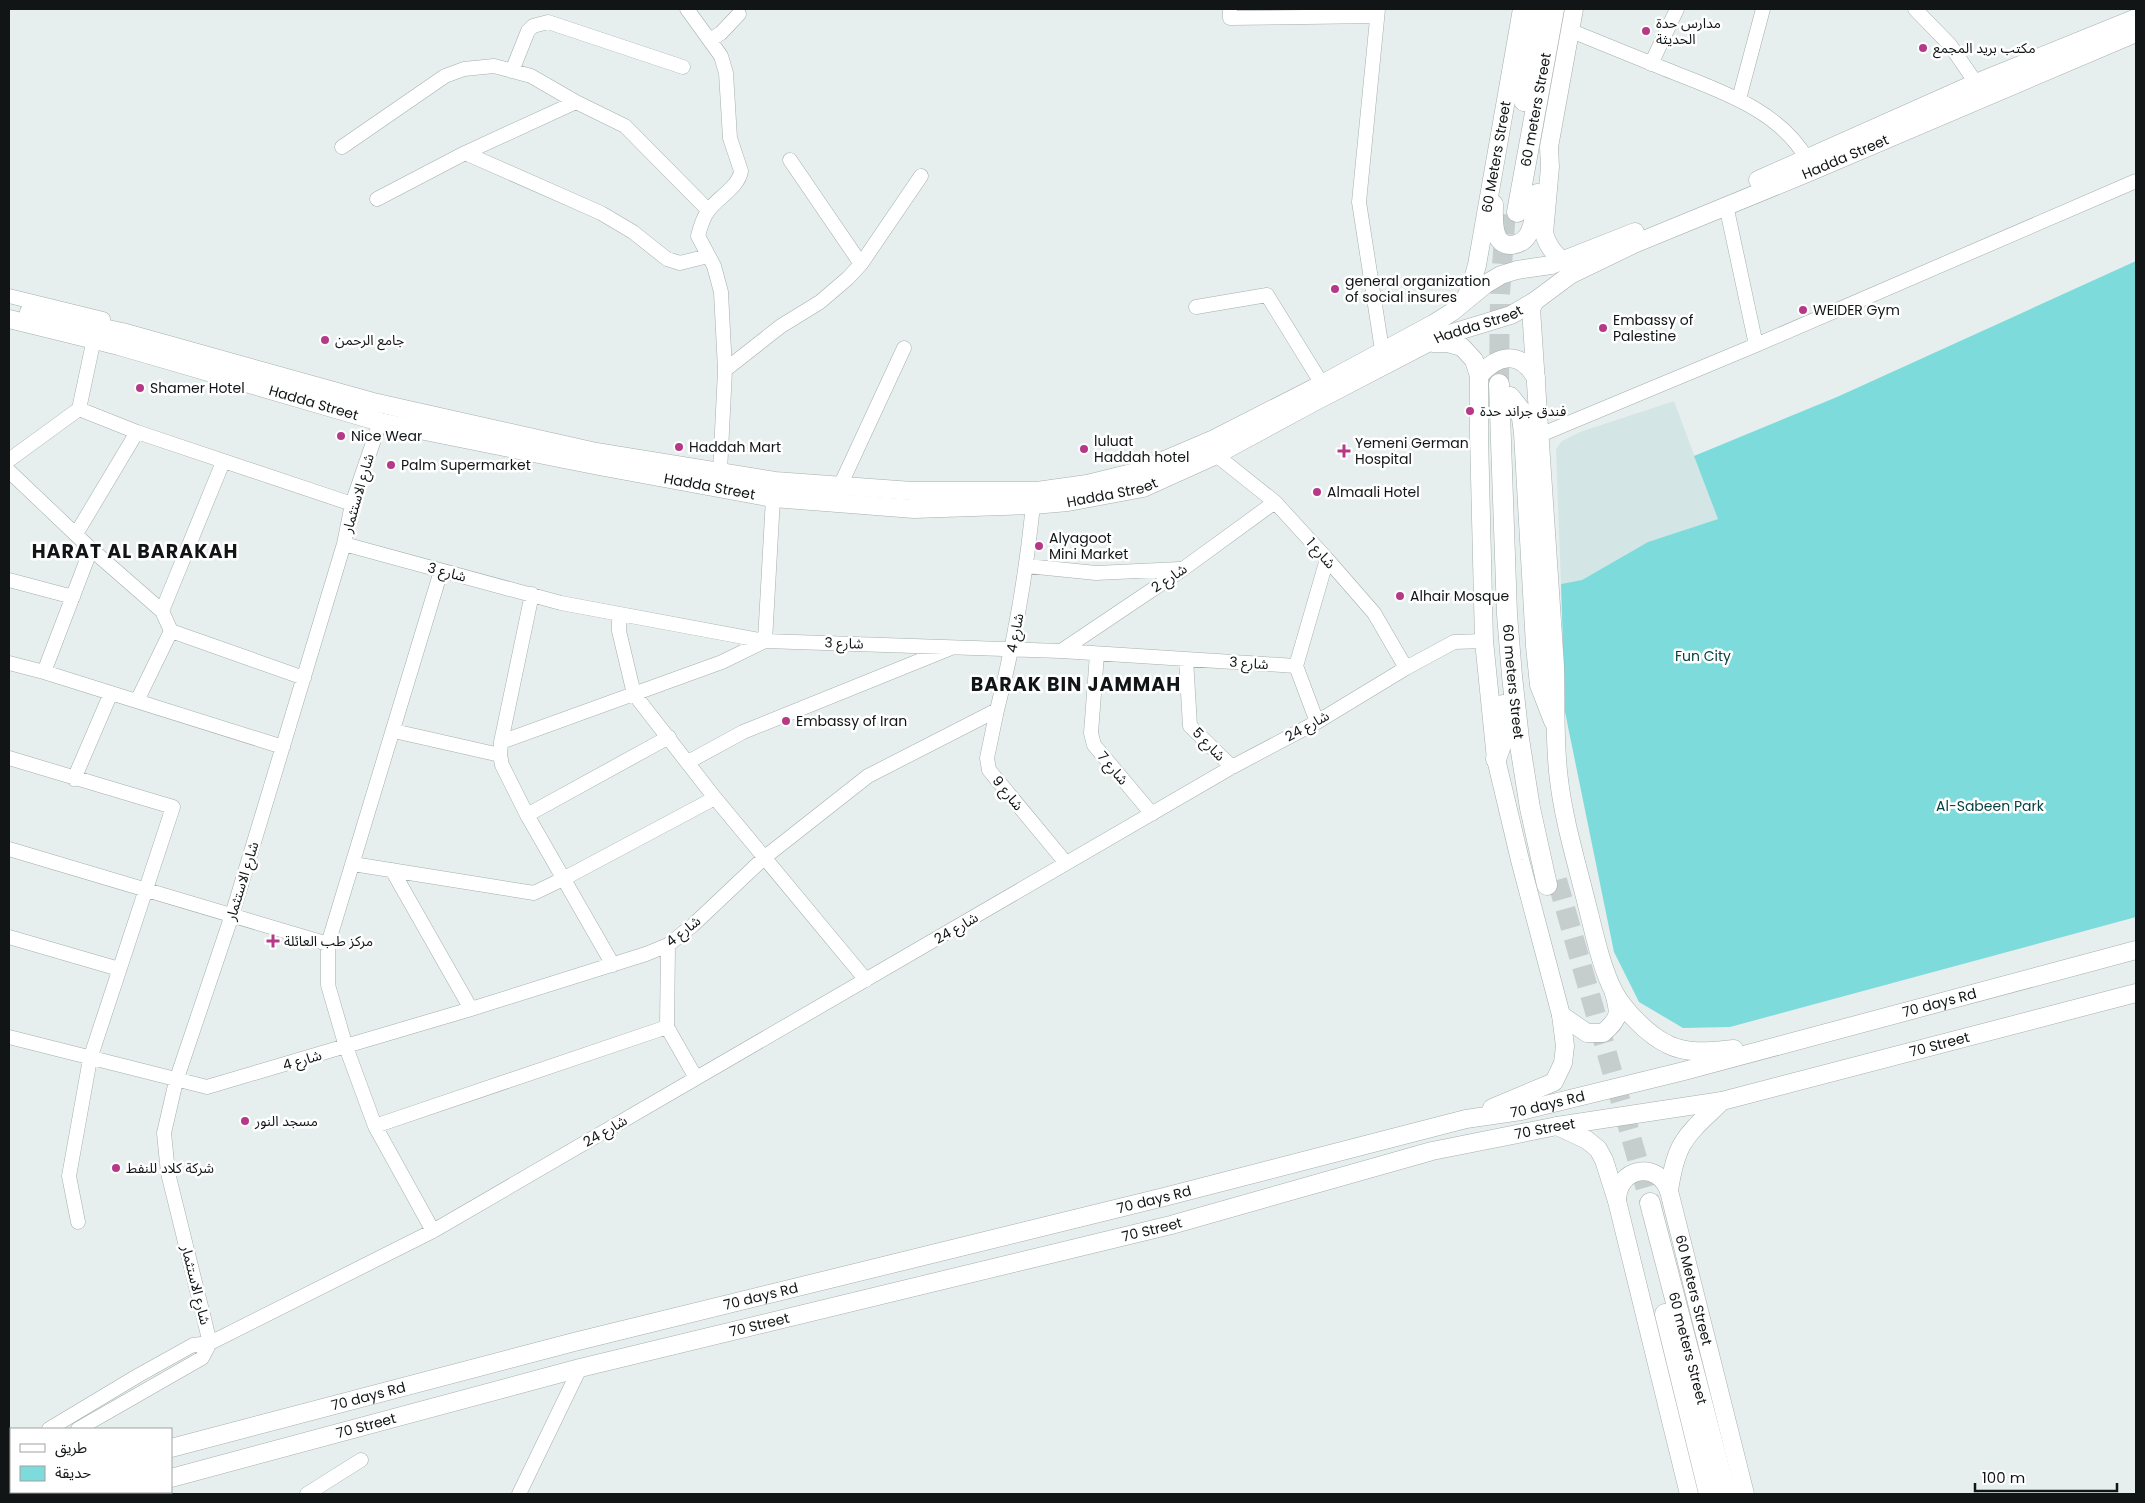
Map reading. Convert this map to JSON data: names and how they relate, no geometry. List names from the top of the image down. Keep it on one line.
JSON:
{"streets":{"highway":["60 meters Street"],"main road":["60 Meters Street","Hadda Street","70 days Rd","70 Street"],"street":["شارع الاستثمار","شارع 1","شارع 3","شارع 2","شارع 4","شارع 24","شارع 5","شارع 7","شارع 9"]},"crossings":[["60 Meters Street","Hadda Street"],["60 Meters Street","70 Street"],["Hadda Street","شارع الاستثمار"],["Hadda Street","شارع 1"],["Hadda Street","شارع 4"],["شارع الاستثمار","شارع 3"],["شارع الاستثمار","شارع 4"],["شارع الاستثمار","شارع 24"],["شارع 1","شارع 2"],["شارع 1","شارع 24"],["شارع 3","شارع 2"],["شارع 3","شارع 4"],["شارع 3","شارع 5"],["شارع 3","شارع 7"],["شارع 4","شارع 9"],["شارع 24","شارع 5"],["شارع 24","شارع 7"],["شارع 24","شارع 9"]],"districts":["HARAT AL BARAKAH","BARAK BIN JAMMAH"],"parks":["Fun City","Al-Sabeen Park"],"places":{"other":["مدارس حدة الحديثة","مكتب بريد المجمع","general organization of social insures","WEIDER Gym","Embassy of Palestine","جامع الرحمن","Shamer Hotel","فندق جراند حدة","Nice Wear","Haddah Mart","luluat Haddah hotel","Palm Supermarket","Almaali Hotel","Alyagoot Mini Market","Alhair Mosque","Embassy of Iran","مسجد النور","شركة كلاد للنفط"],"health":["Yemeni German Hospital","مركز طب العائلة"]},"legend":["طريق","حديقة"],"scale_bar":"100 m"}
